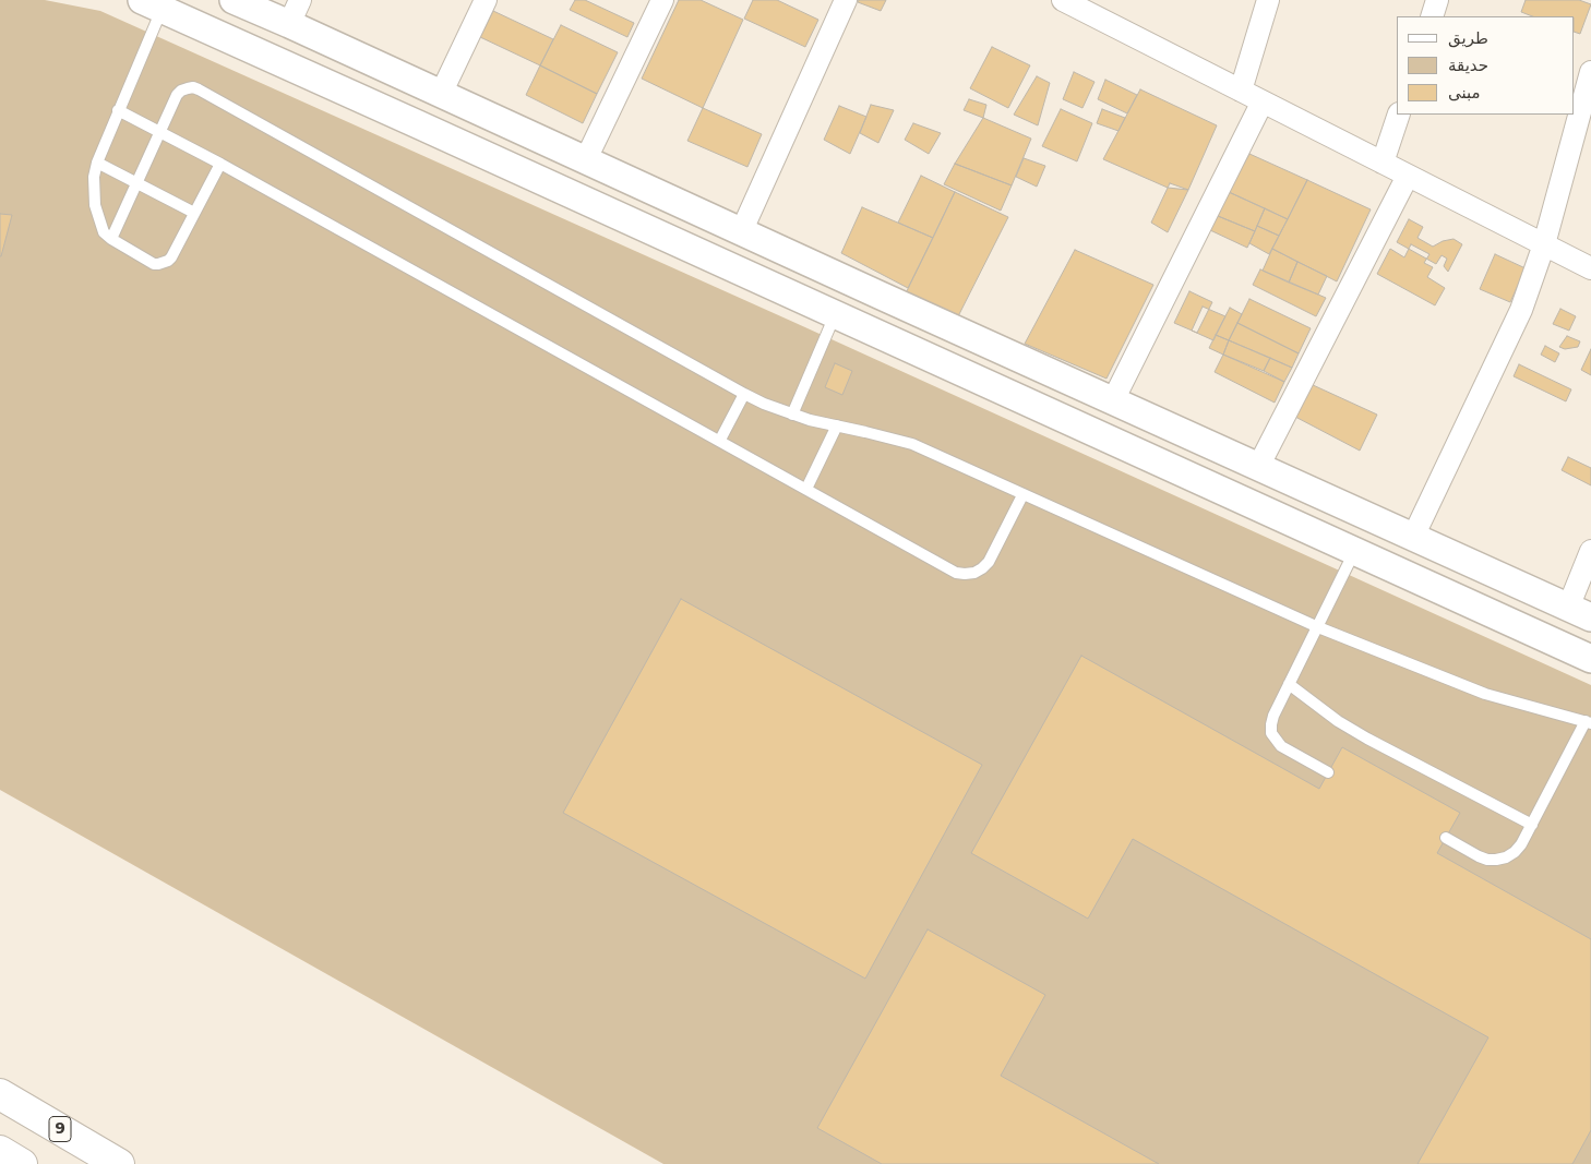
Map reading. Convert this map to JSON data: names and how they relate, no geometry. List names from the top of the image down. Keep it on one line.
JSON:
{"streets":{"highway":["9"]},"legend":["طريق","حديقة","مبنى"]}
